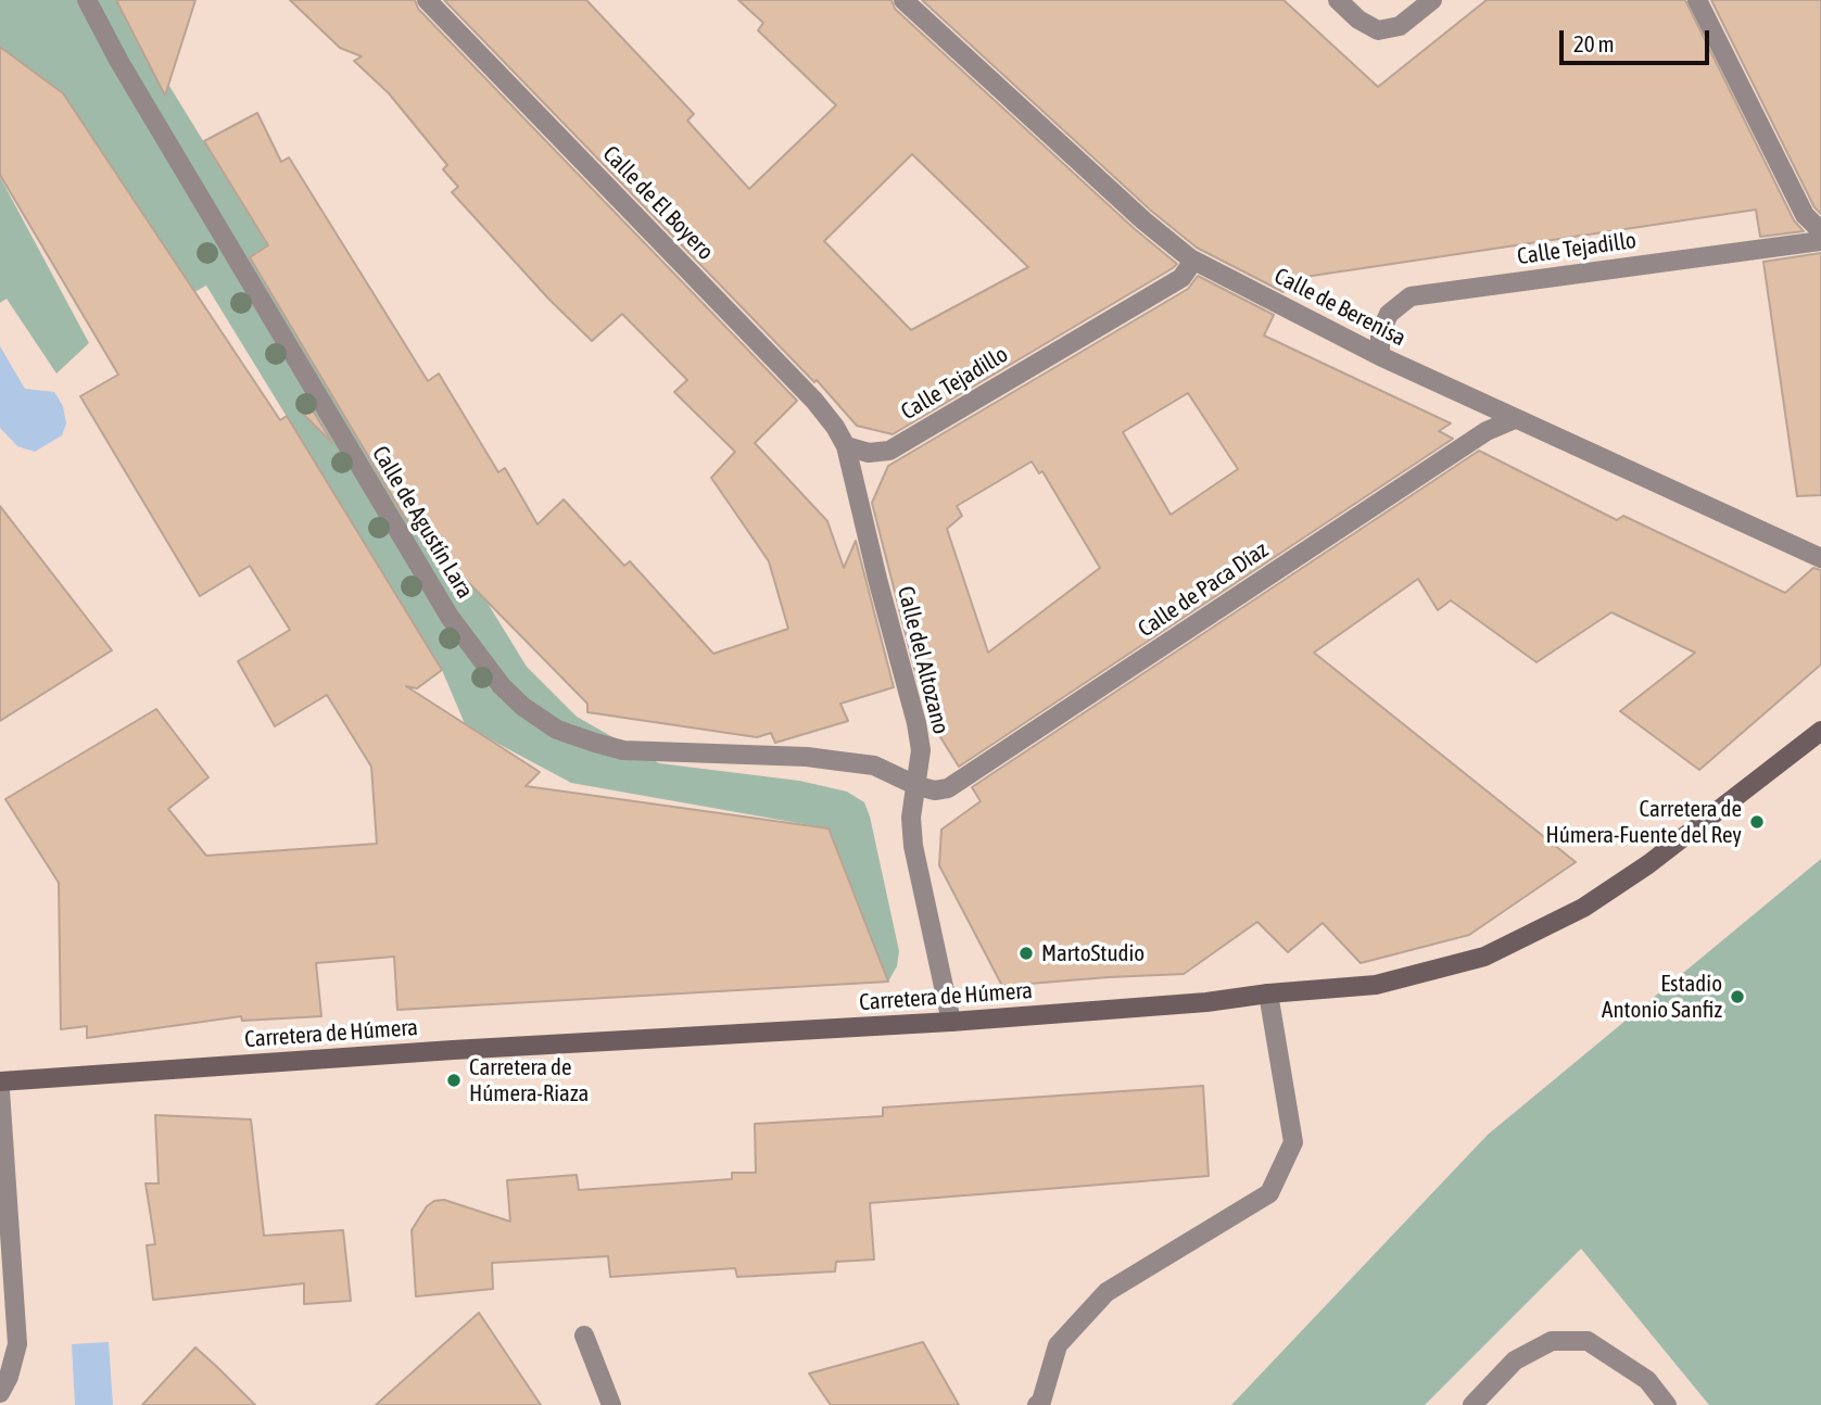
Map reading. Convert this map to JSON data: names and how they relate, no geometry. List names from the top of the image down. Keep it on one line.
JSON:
{"streets":{"main road":["Carretera de Húmera"],"street":["Calle de El Boyero","Calle Tejadillo","Calle de Berenisa","Calle de Agustín Lara","Calle de Paca Díaz","Calle del Altozano"]},"crossings":[["Calle de El Boyero","Calle Tejadillo"],["Calle de El Boyero","Calle del Altozano"],["Calle Tejadillo","Calle de Berenisa"],["Calle Tejadillo","Calle del Altozano"],["Calle de Berenisa","Calle de Paca Díaz"],["Calle de Agustín Lara","Calle de Paca Díaz"],["Calle de Agustín Lara","Calle del Altozano"],["Calle de Paca Díaz","Calle del Altozano"],["Calle del Altozano","Carretera de Húmera"]],"places":["Carretera de Húmera-Fuente del Rey","MartoStudio","Estadio Antonio Sanfiz","Carretera de Húmera-Riaza"],"scale_bar":"20 m"}
